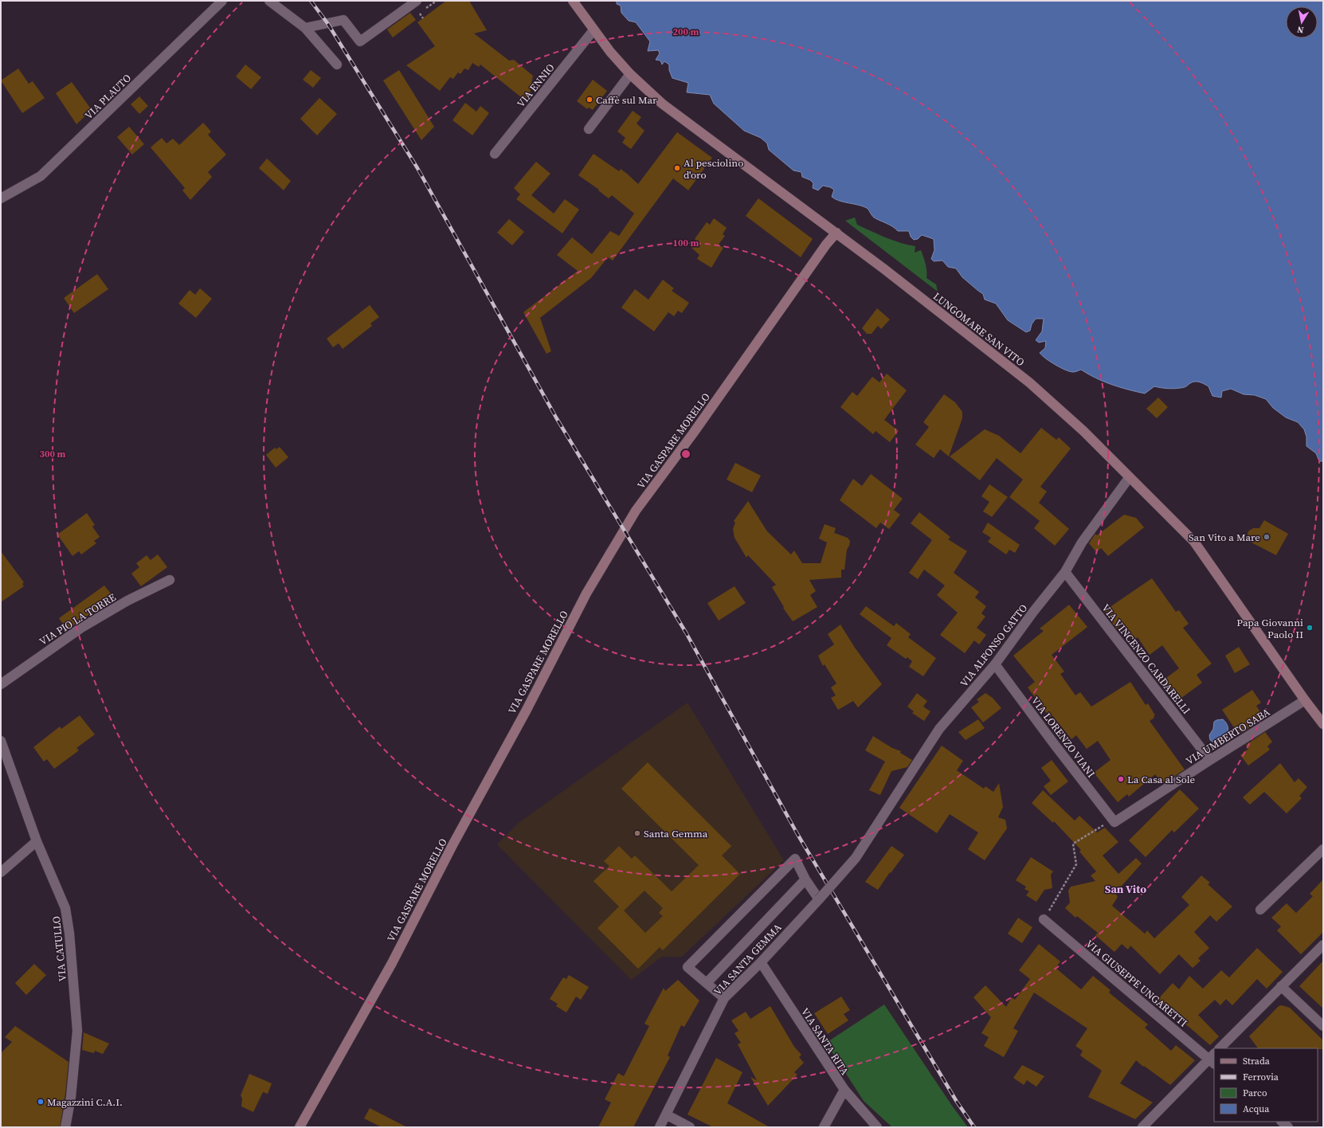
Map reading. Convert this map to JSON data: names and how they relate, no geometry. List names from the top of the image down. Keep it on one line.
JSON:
{"streets":{"main road":["LUNGOMARE SAN VITO","VIA GASPARE MORELLO"],"street":["VIA ENNIO","VIA PLAUTO","VIA PIO LA TORRE","VIA ALFONSO GATTO","VIA VINCENZO CARDARELLI","VIA UMBERTO SABA","VIA LORENZO VIANI","VIA CATULLO","VIA SANTA GEMMA","VIA GIUSEPPE UNGARETTI","VIA SANTA RITA"]},"crossings":[["VIA ENNIO","LUNGOMARE SAN VITO"],["LUNGOMARE SAN VITO","VIA GASPARE MORELLO"],["LUNGOMARE SAN VITO","VIA ALFONSO GATTO"],["LUNGOMARE SAN VITO","VIA UMBERTO SABA"],["VIA ALFONSO GATTO","VIA VINCENZO CARDARELLI"],["VIA ALFONSO GATTO","VIA LORENZO VIANI"],["VIA ALFONSO GATTO","VIA SANTA GEMMA"],["VIA VINCENZO CARDARELLI","VIA UMBERTO SABA"],["VIA UMBERTO SABA","VIA LORENZO VIANI"],["VIA SANTA GEMMA","VIA SANTA RITA"]],"districts":["San Vito"],"places":["Caffè sul Mar","Al pesciolino d'oro","San Vito a Mare","Papa Giovanni Paolo II","La Casa al Sole","Santa Gemma","Magazzini C.A.I."],"legend":["Strada","Ferrovia","Parco","Acqua"],"north":"bottom","rings":["200 m","100 m","300 m"]}
